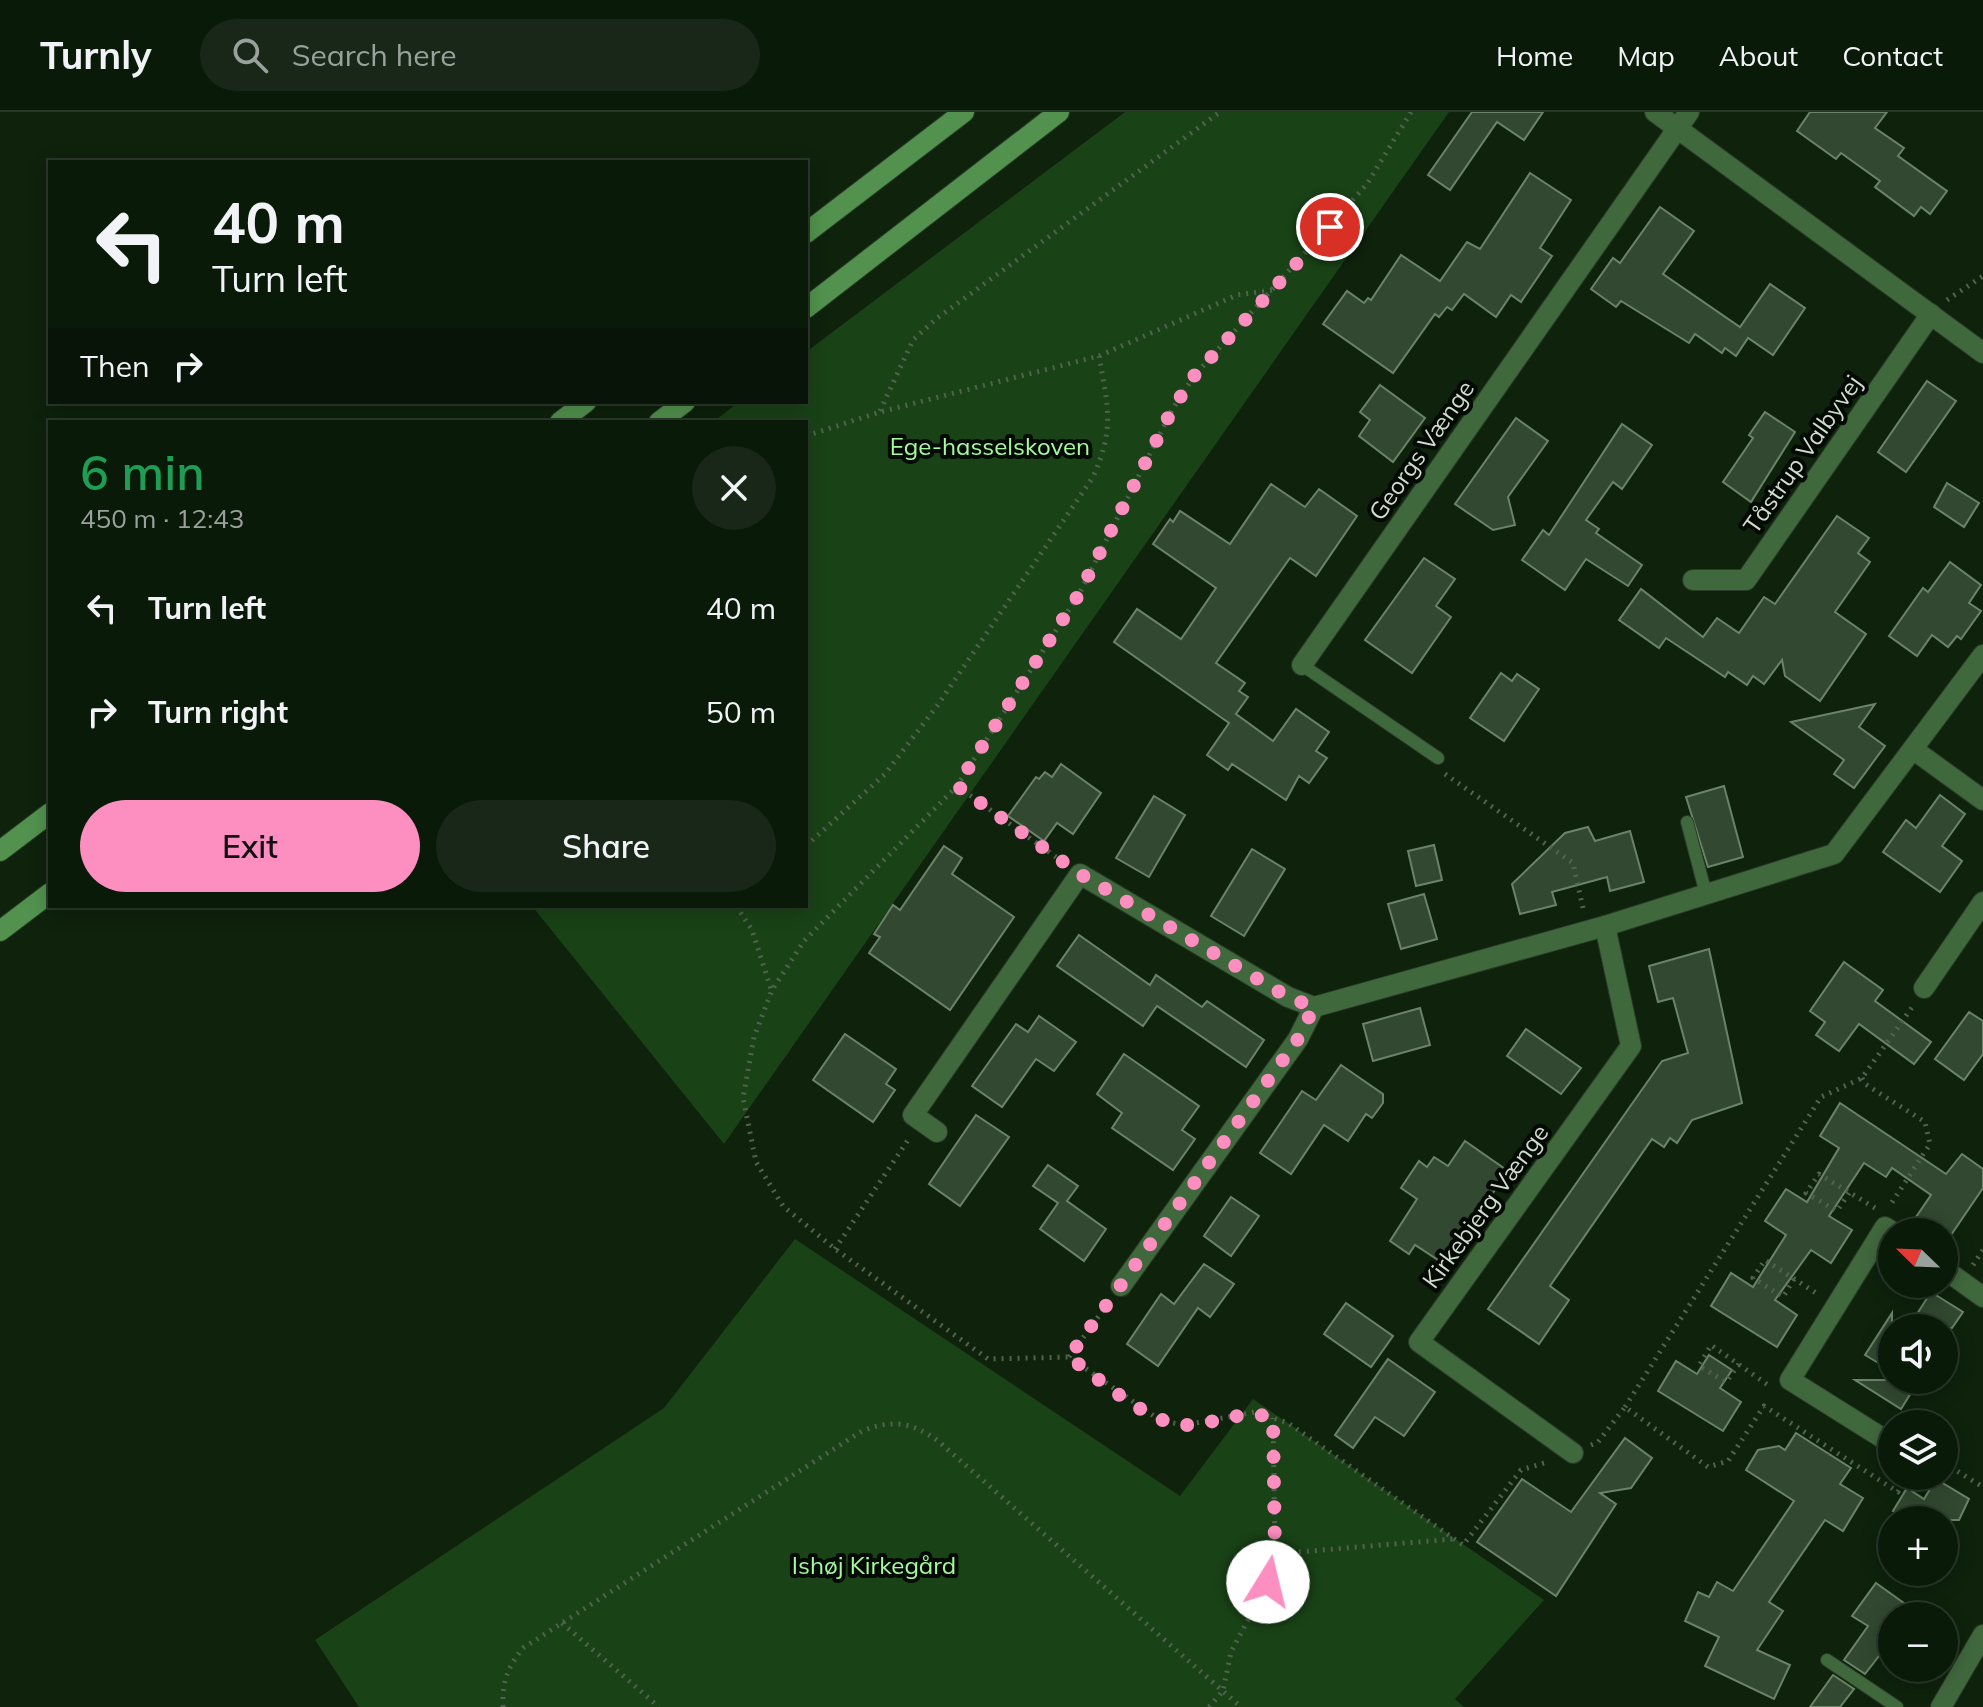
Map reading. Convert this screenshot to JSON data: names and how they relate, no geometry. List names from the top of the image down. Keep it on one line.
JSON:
{"streets":{"street":["Georgs Vænge","Tåstrup Valbyvej","Kirkebjerg Vænge"]},"parks":["Ege-hasselskoven","Ishøj Kirkegård"],"north":"top left","page":{"header":"Turnly","search":"Search here","nav":["Home","Map","About","Contact"],"turn":["40 m","Turn left"],"then":"Then","heading":["6 min","450 m · 12:43"],"list":[{"name":"Turn left","value":"40 m"},{"name":"Turn right","value":"50 m"}],"buttons":["Exit","Share"],"map_buttons":["+","−"]}}
